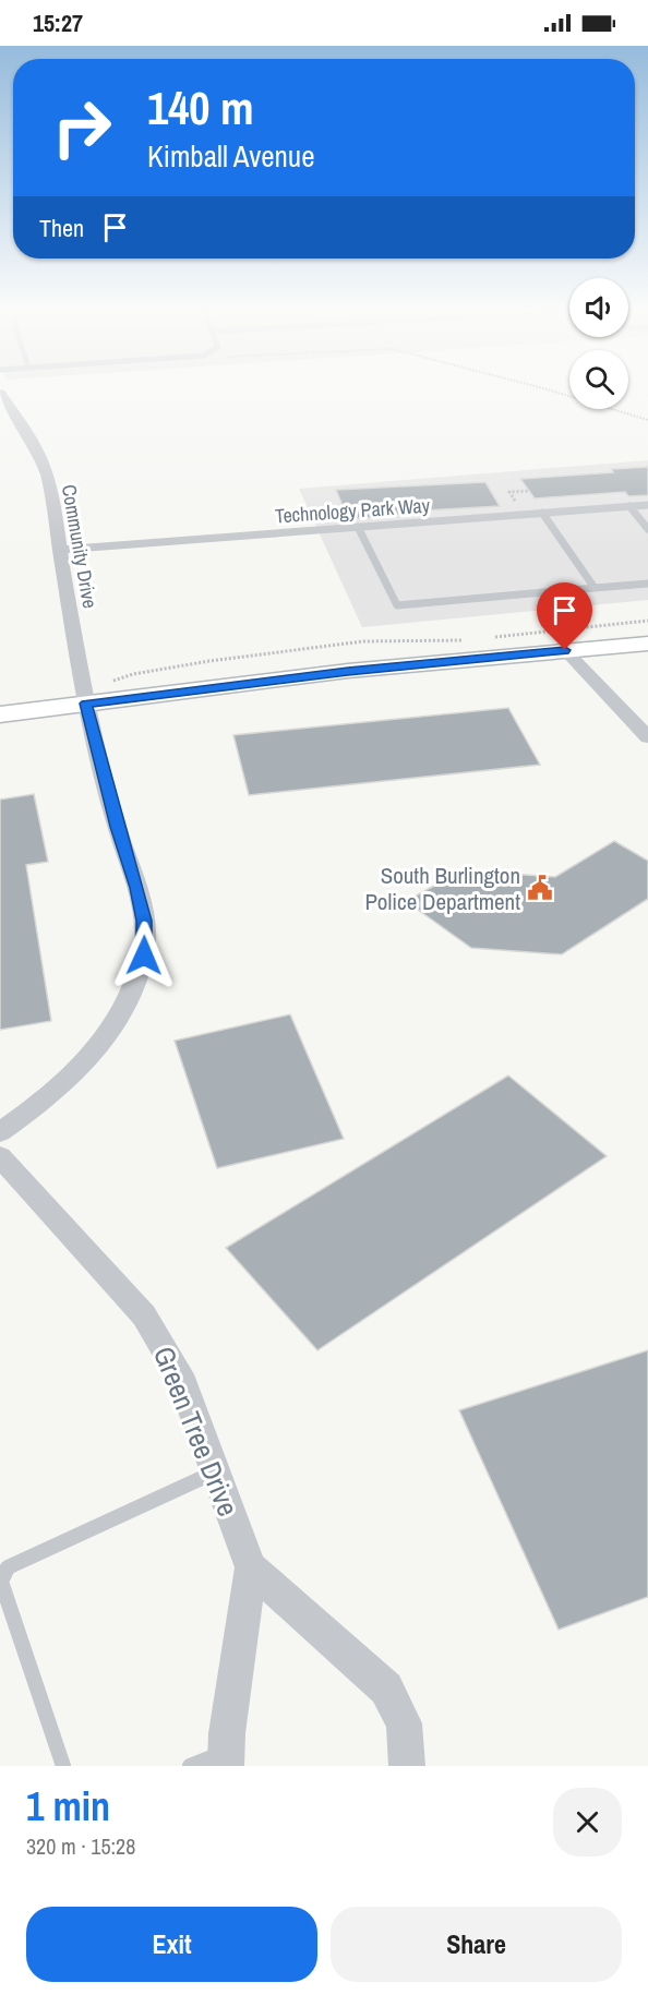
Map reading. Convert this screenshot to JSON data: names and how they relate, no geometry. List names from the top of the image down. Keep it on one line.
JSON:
{"streets":{"street":["Community Drive","Green Tree Drive"],"lane":["Technology Park Way"]},"crossings":[["Technology Park Way","Community Drive"]],"places":{"public building":["South Burlington Police Department"]},"page":{"status":"15:27","turn":["140 m","Kimball Avenue"],"then":"Then","heading":["1 min","320 m · 15:28"],"buttons":["Exit","Share"]}}
